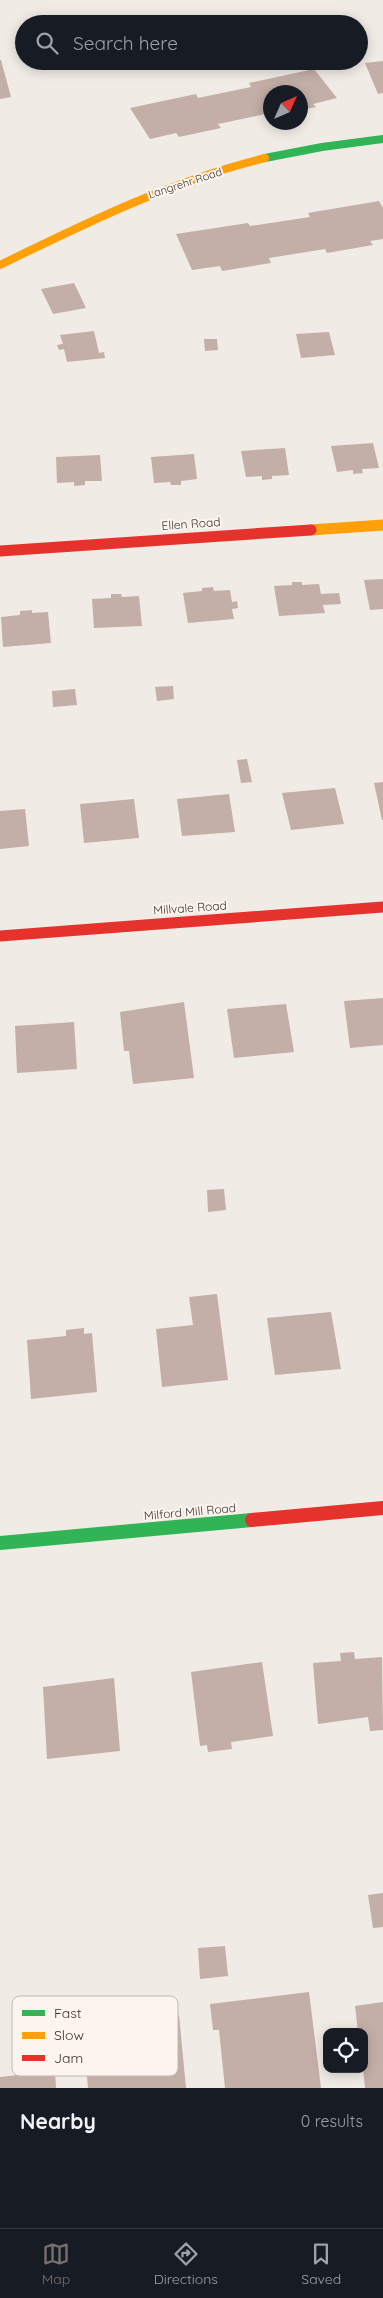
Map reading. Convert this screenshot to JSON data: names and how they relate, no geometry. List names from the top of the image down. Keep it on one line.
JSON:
{"streets":{"street":["Langrehr Road","Ellen Road","Millvale Road","Milford Mill Road"]},"legend":["Fast","Slow","Jam"],"north":"top right","page":{"search":"Search here","heading":["Nearby","0 results"],"nav":["Map","Directions","Saved"]}}
